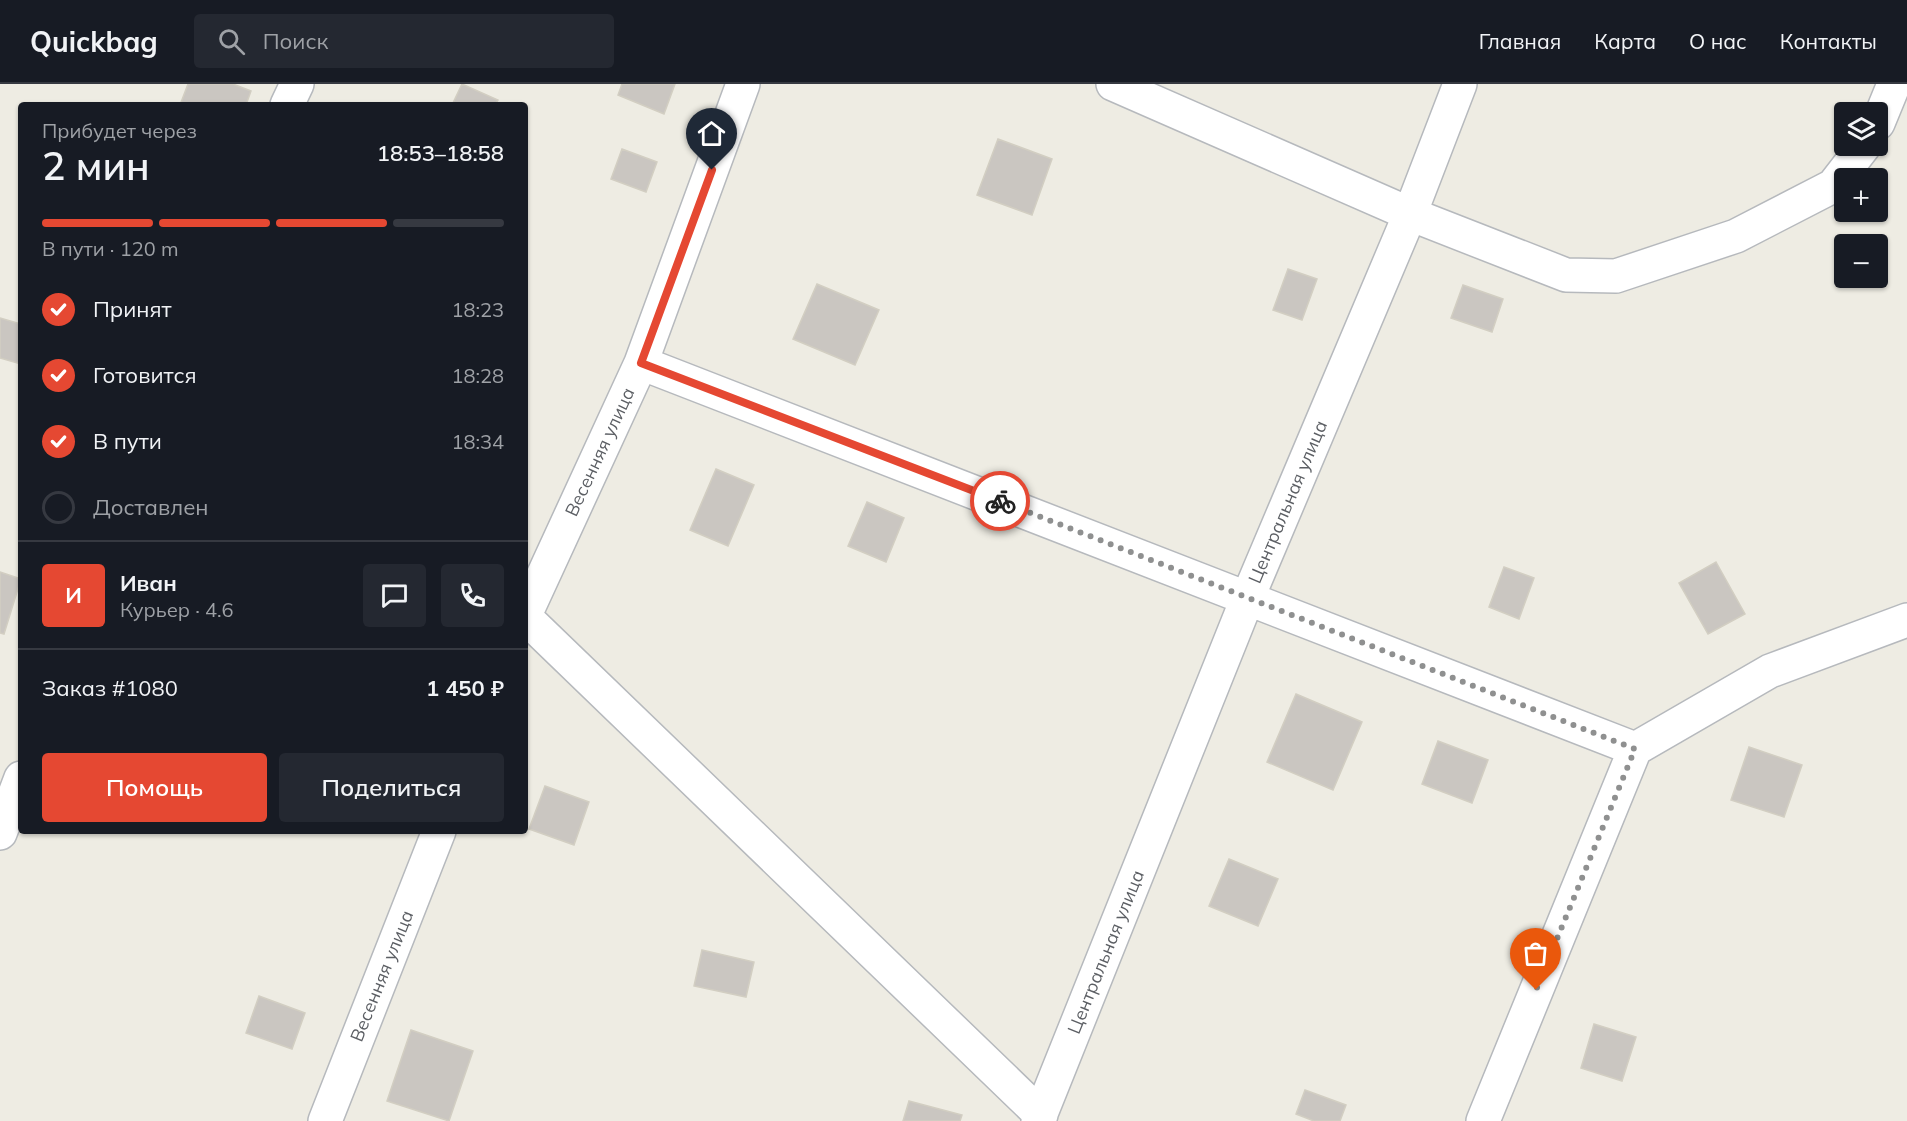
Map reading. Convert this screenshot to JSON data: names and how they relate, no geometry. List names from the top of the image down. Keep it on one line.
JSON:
{"streets":{"street":["Весенняя улица","Центральная улица"]},"page":{"header":"Quickbag","search":"Поиск","nav":["Главная","Карта","О нас","Контакты"],"map_buttons":["+","−"],"heading":["2 мин","Прибудет через","18:53–18:58"],"panel":["Иван","Курьер · 4.6","Заказ #1080","1 450 ₽"],"bar":"В пути · 120 m","list":[["Принят","18:23"],["Готовится","18:28"],["В пути","18:34"],"Доставлен"],"round":"И","buttons":["Помощь","Поделиться"]}}
